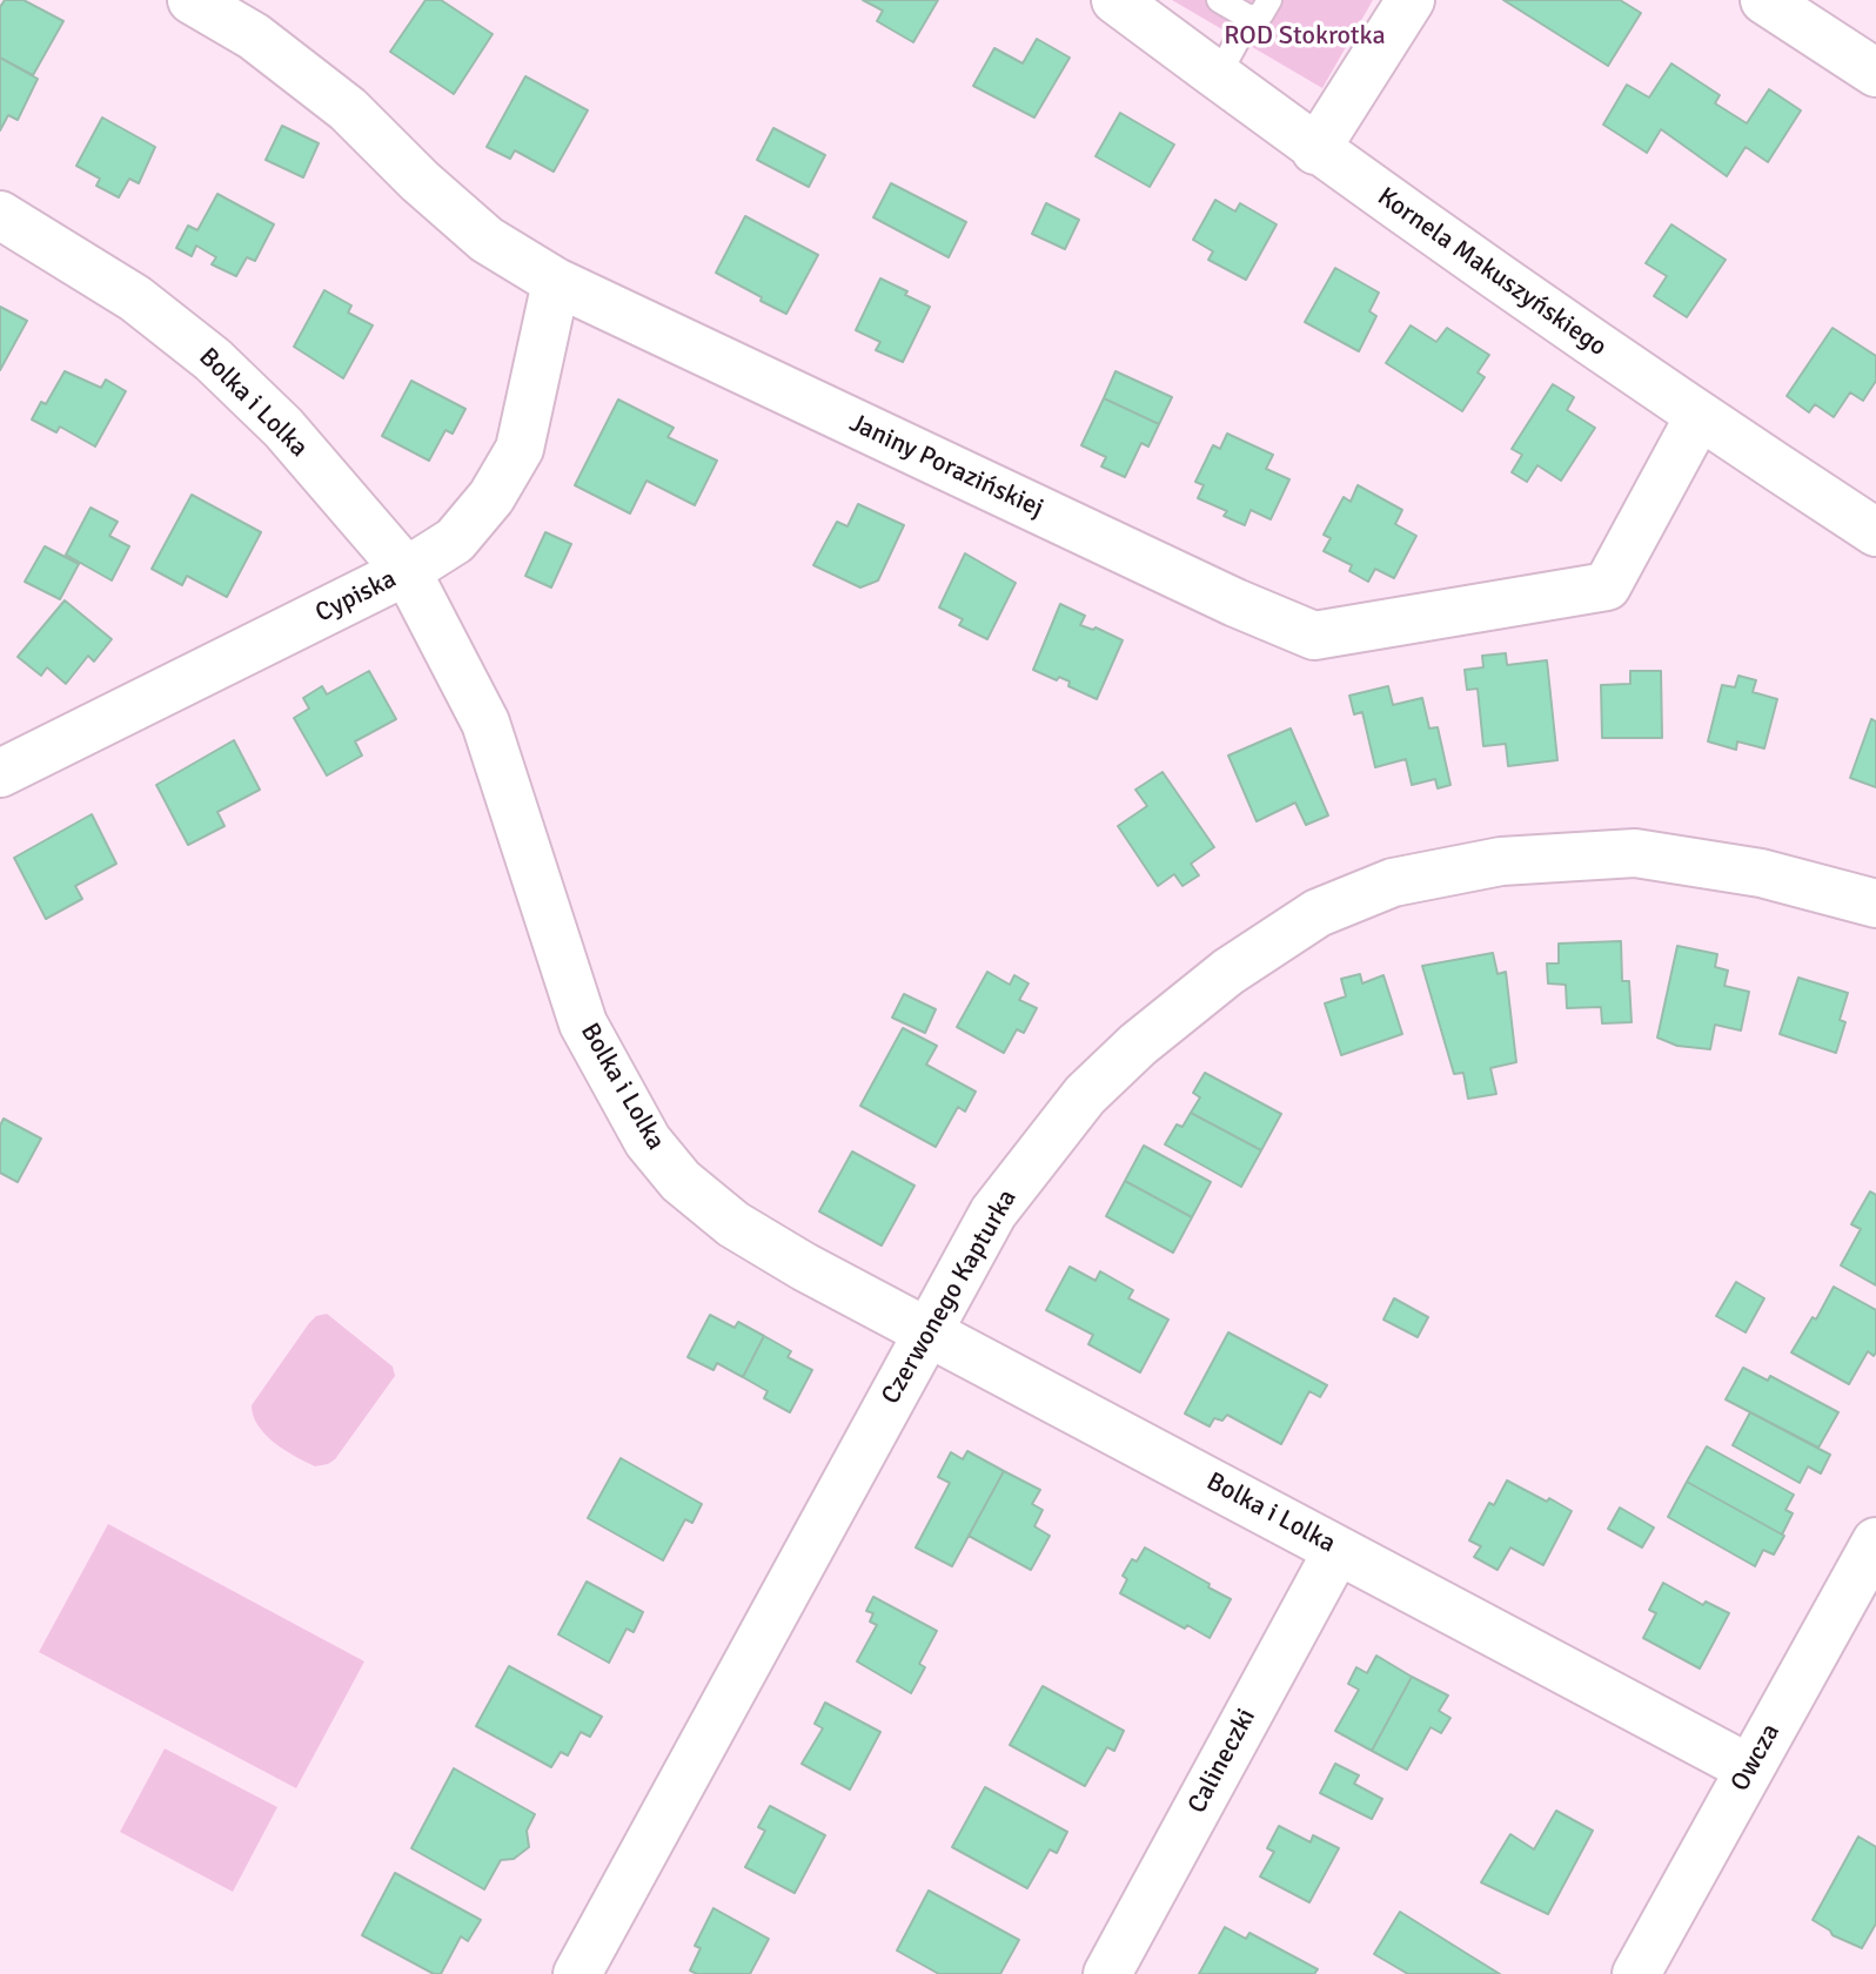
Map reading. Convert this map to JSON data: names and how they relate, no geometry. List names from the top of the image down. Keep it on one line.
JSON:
{"streets":{"street":["Kornela Makuszyńskiego","Bolka i Lolka","Janiny Porazińskiej","Cypiska","Czerwonego Kapturka","Owcza","Calineczki"]},"crossings":[["Kornela Makuszyńskiego","Janiny Porazińskiej"],["Bolka i Lolka","Cypiska"],["Bolka i Lolka","Czerwonego Kapturka"],["Bolka i Lolka","Owcza"],["Bolka i Lolka","Calineczki"],["Janiny Porazińskiej","Cypiska"]],"parks":["ROD Stokrotka"]}
